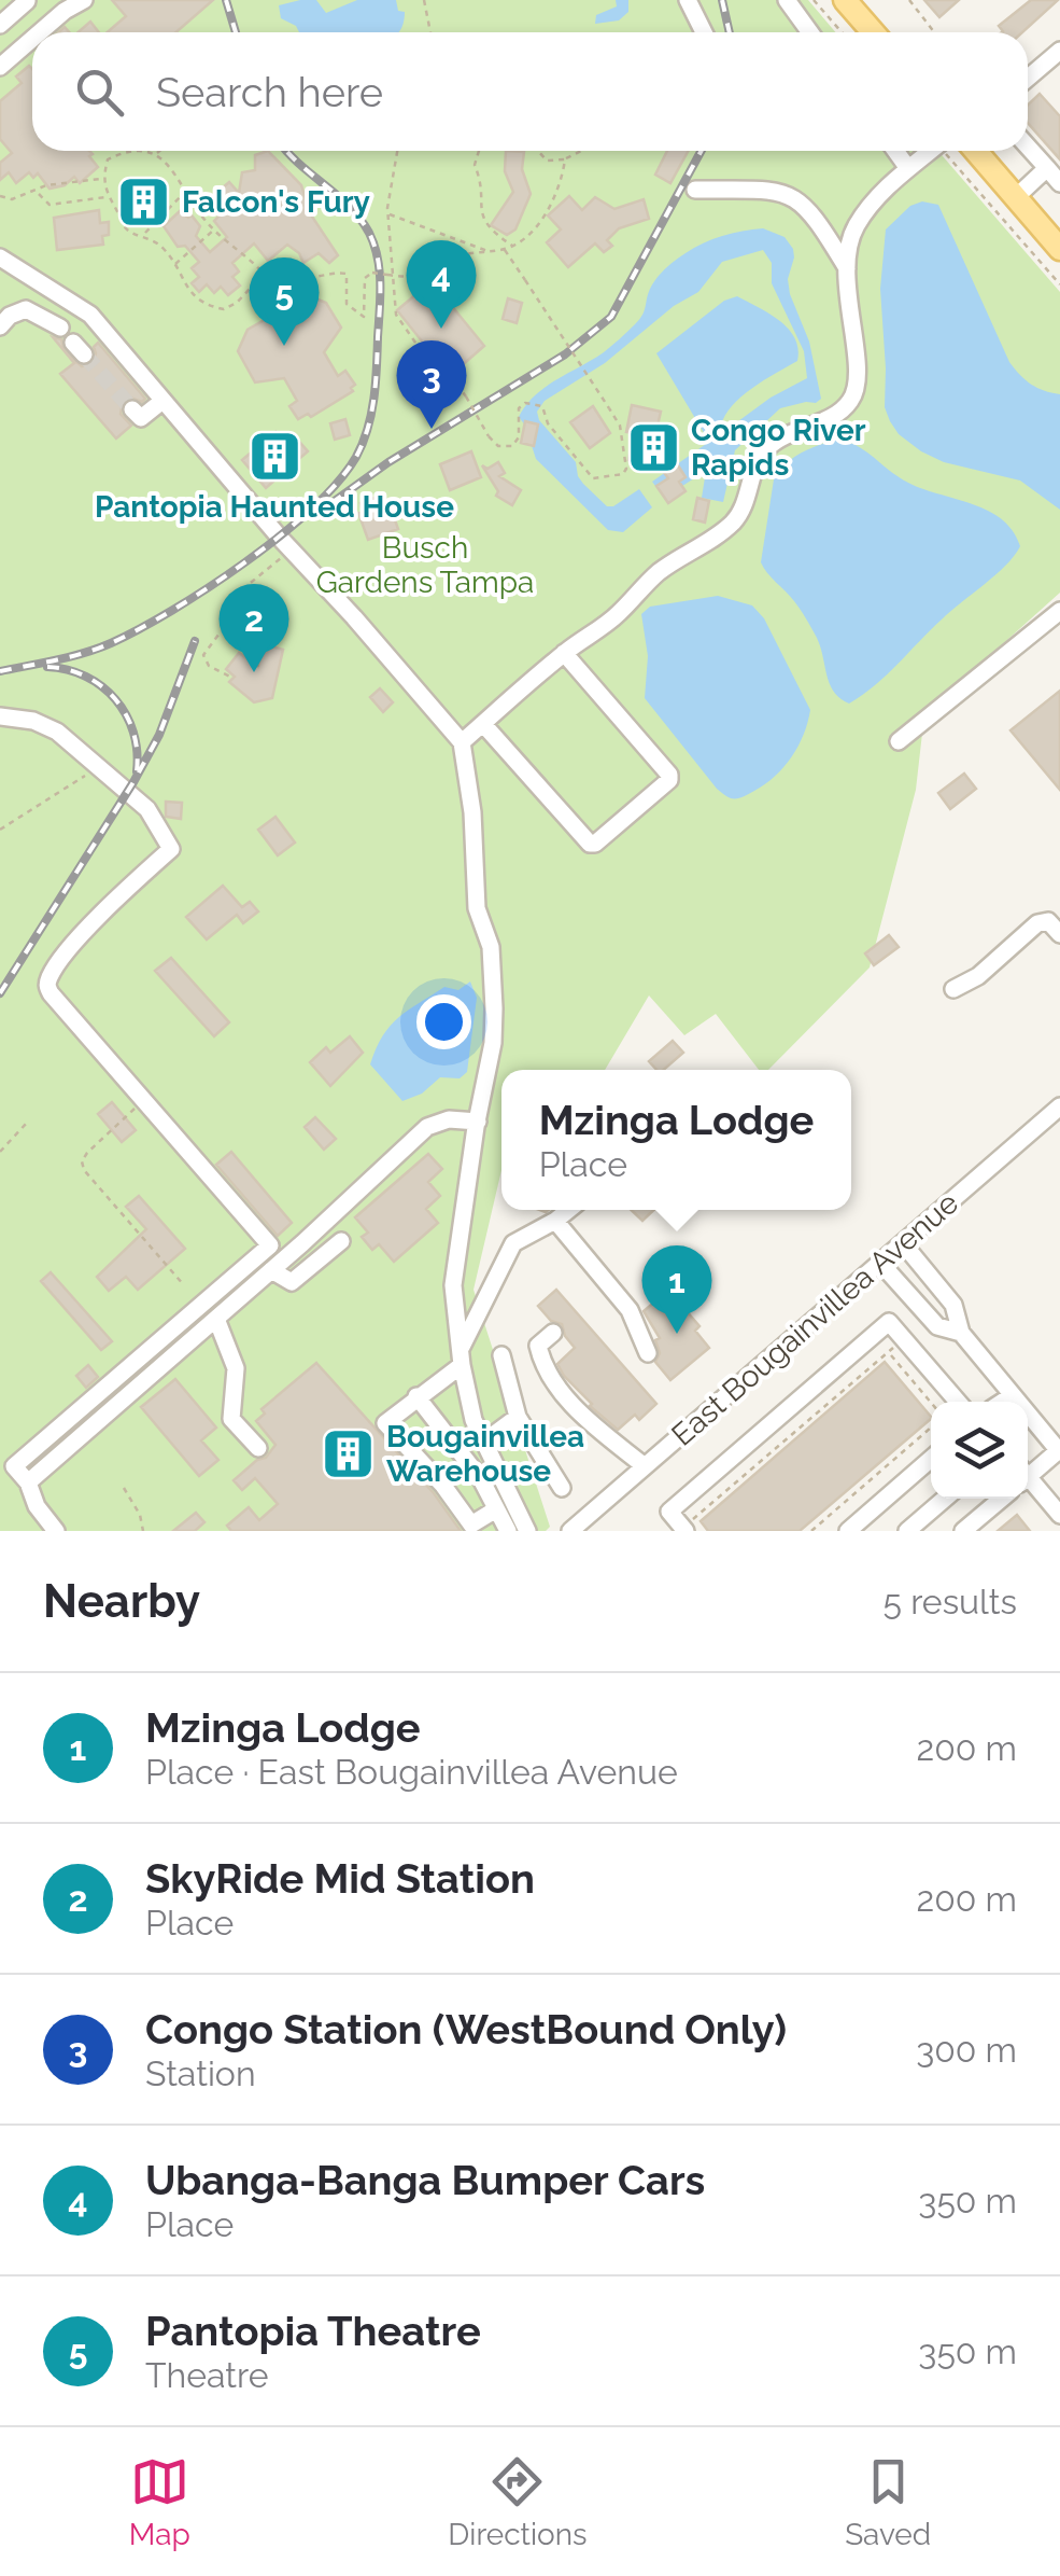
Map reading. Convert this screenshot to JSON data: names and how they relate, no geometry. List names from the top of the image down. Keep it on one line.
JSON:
{"streets":{"street":["East Bougainvillea Avenue"]},"parks":["Busch Gardens Tampa"],"places":{"building":["Falcon's Fury","Congo River Rapids","Pantopia Haunted House","Bougainvillea Warehouse"]},"page":{"search":"Search here","pins":["4","5","3","2","1"],"popup":["Mzinga Lodge","Place"],"heading":["Nearby","5 results"],"list":[{"mark":"1","name":"Mzinga Lodge","note":"Place · East Bougainvillea Avenue","value":"200 m"},{"mark":"2","name":"SkyRide Mid Station","note":"Place","value":"200 m"},{"mark":"3","name":"Congo Station (WestBound Only)","note":"Station","value":"300 m"},{"mark":"4","name":"Ubanga-Banga Bumper Cars","note":"Place","value":"350 m"},{"mark":"5","name":"Pantopia Theatre","note":"Theatre","value":"350 m"}],"nav":["Map","Directions","Saved"]}}
